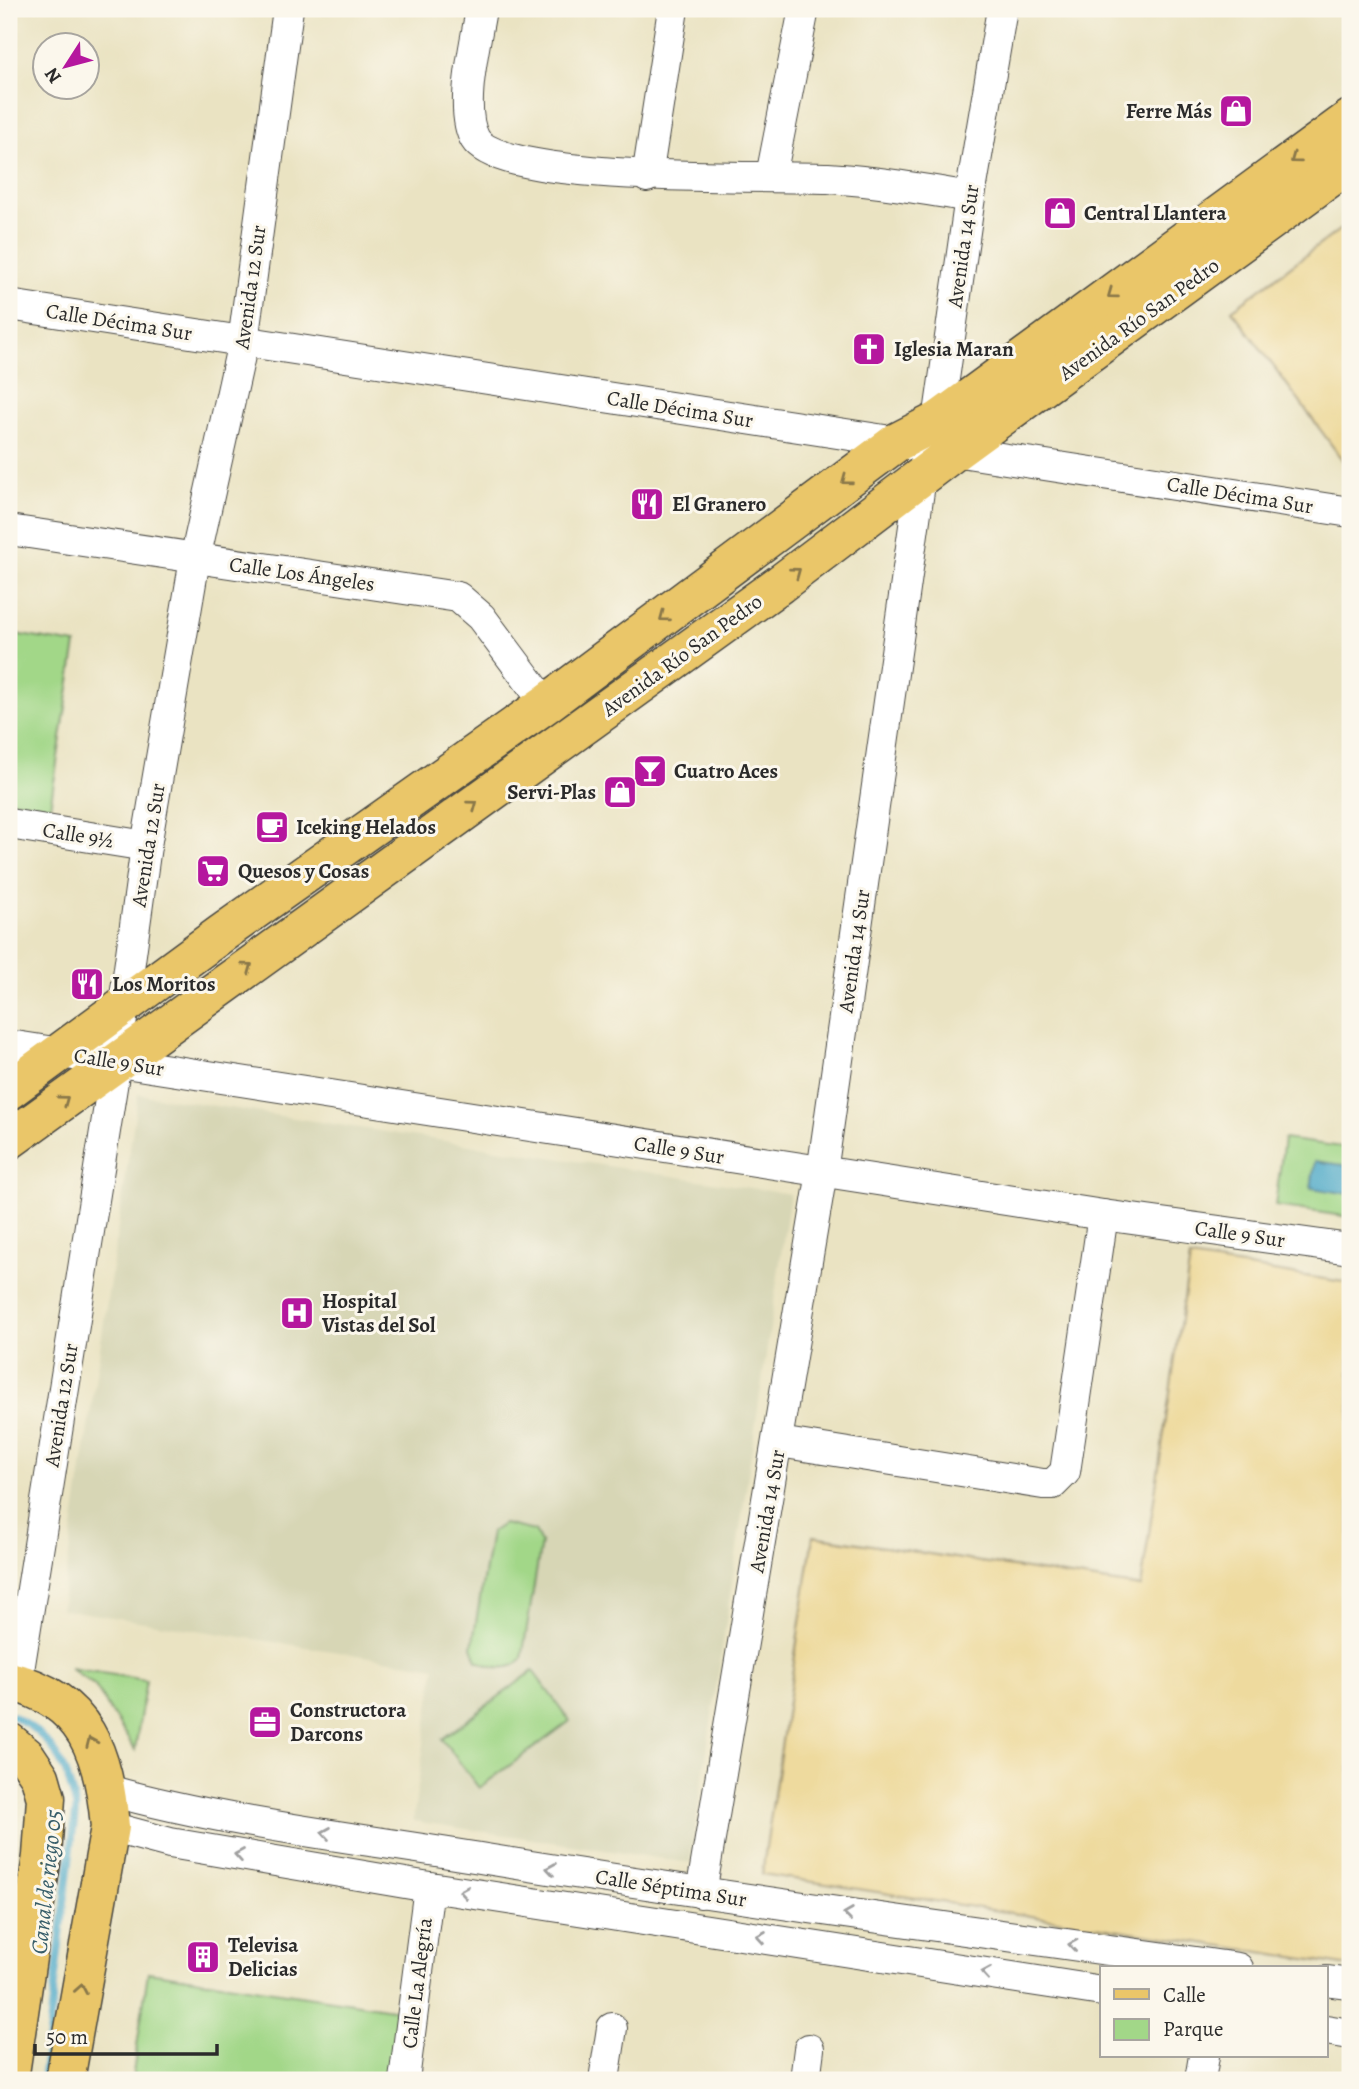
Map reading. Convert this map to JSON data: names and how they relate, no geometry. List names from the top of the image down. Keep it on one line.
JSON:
{"streets":{"main road":["Avenida Río San Pedro"],"street":["Avenida 14 Sur","Avenida 12 Sur","Calle Décima Sur","Calle Los Ángeles","Calle 9½","Calle 9 Sur","Calle Séptima Sur","Calle La Alegría"]},"crossings":[["Avenida 14 Sur","Avenida Río San Pedro"],["Avenida 14 Sur","Calle Décima Sur"],["Avenida 14 Sur","Calle 9 Sur"],["Avenida 14 Sur","Calle Séptima Sur"],["Avenida 12 Sur","Avenida Río San Pedro"],["Avenida 12 Sur","Calle Décima Sur"],["Avenida 12 Sur","Calle Los Ángeles"],["Avenida 12 Sur","Calle 9½"],["Avenida 12 Sur","Calle 9 Sur"],["Avenida Río San Pedro","Calle Décima Sur"],["Avenida Río San Pedro","Calle Los Ángeles"],["Avenida Río San Pedro","Calle 9 Sur"],["Calle Séptima Sur","Calle La Alegría"]],"one_way":["Calle Séptima Sur"],"water":["Canal de riego 05"],"places":{"shop":["Ferre Más","Central Llantera","Servi-Plas"],"church":["Iglesia Maran"],"restaurant":["El Granero","Los Moritos"],"bar":["Cuatro Aces"],"cafe":["Iceking Helados"],"supermarket":["Quesos y Cosas"],"hospital":["Hospital Vistas del Sol"],"office":["Constructora Darcons"],"building":["Televisa Delicias"]},"legend":["Calle","Parque"],"scale_bar":"50 m","north":"bottom left"}
